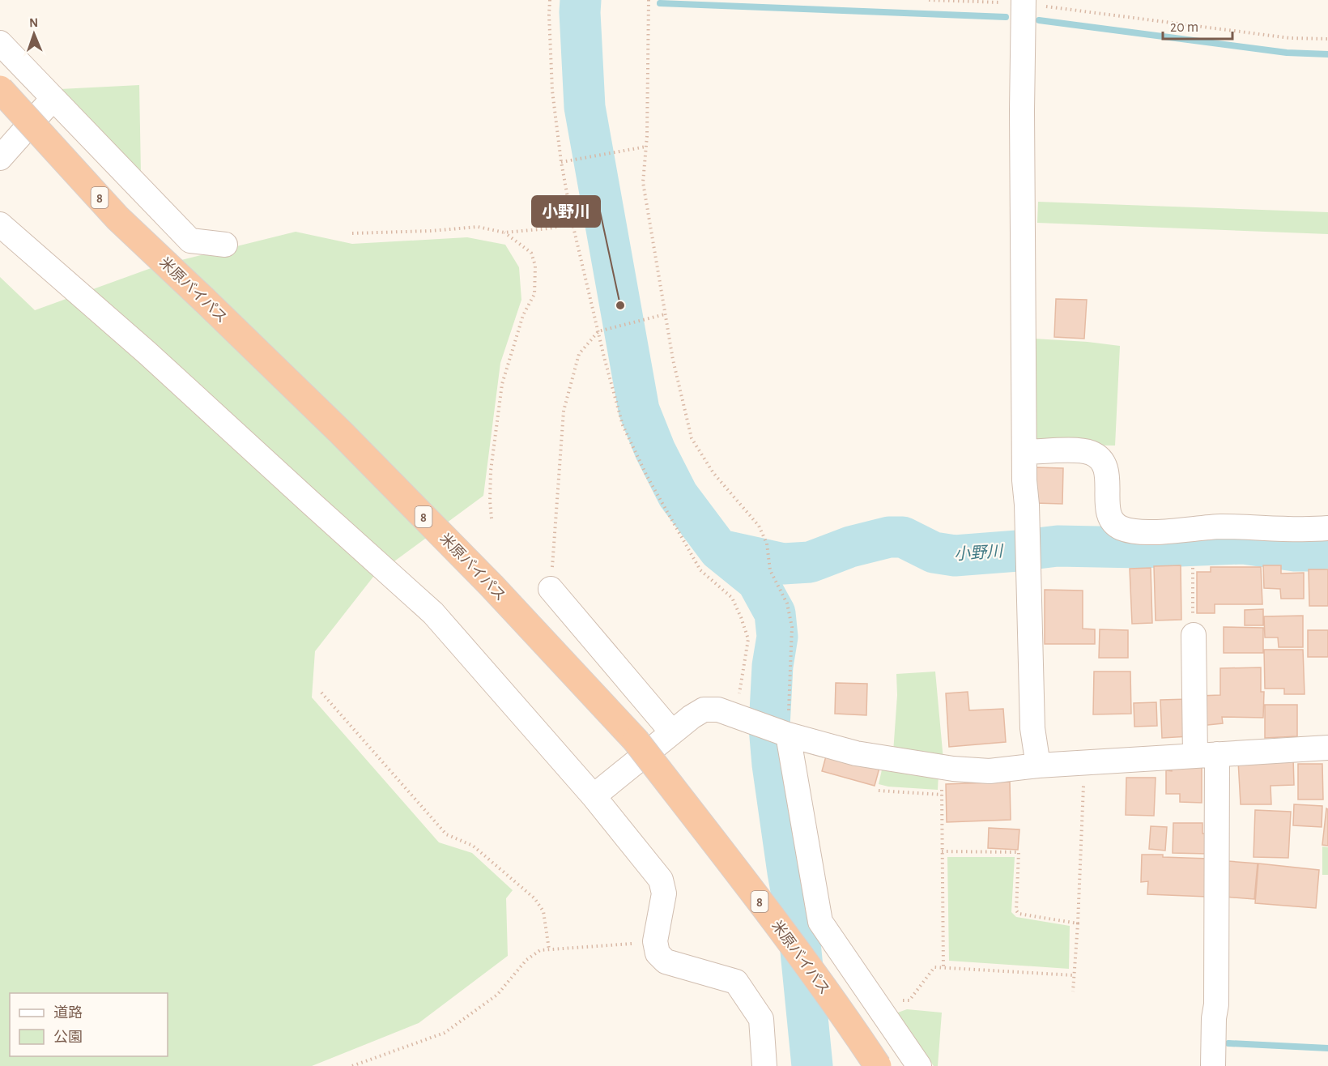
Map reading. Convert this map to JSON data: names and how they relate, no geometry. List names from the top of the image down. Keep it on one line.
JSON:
{"streets":{"highway":["8","米原バイパス"]},"water":["小野川"],"places":["小野川"],"legend":["道路","公園"],"scale_bar":"20 m","north":"top"}
